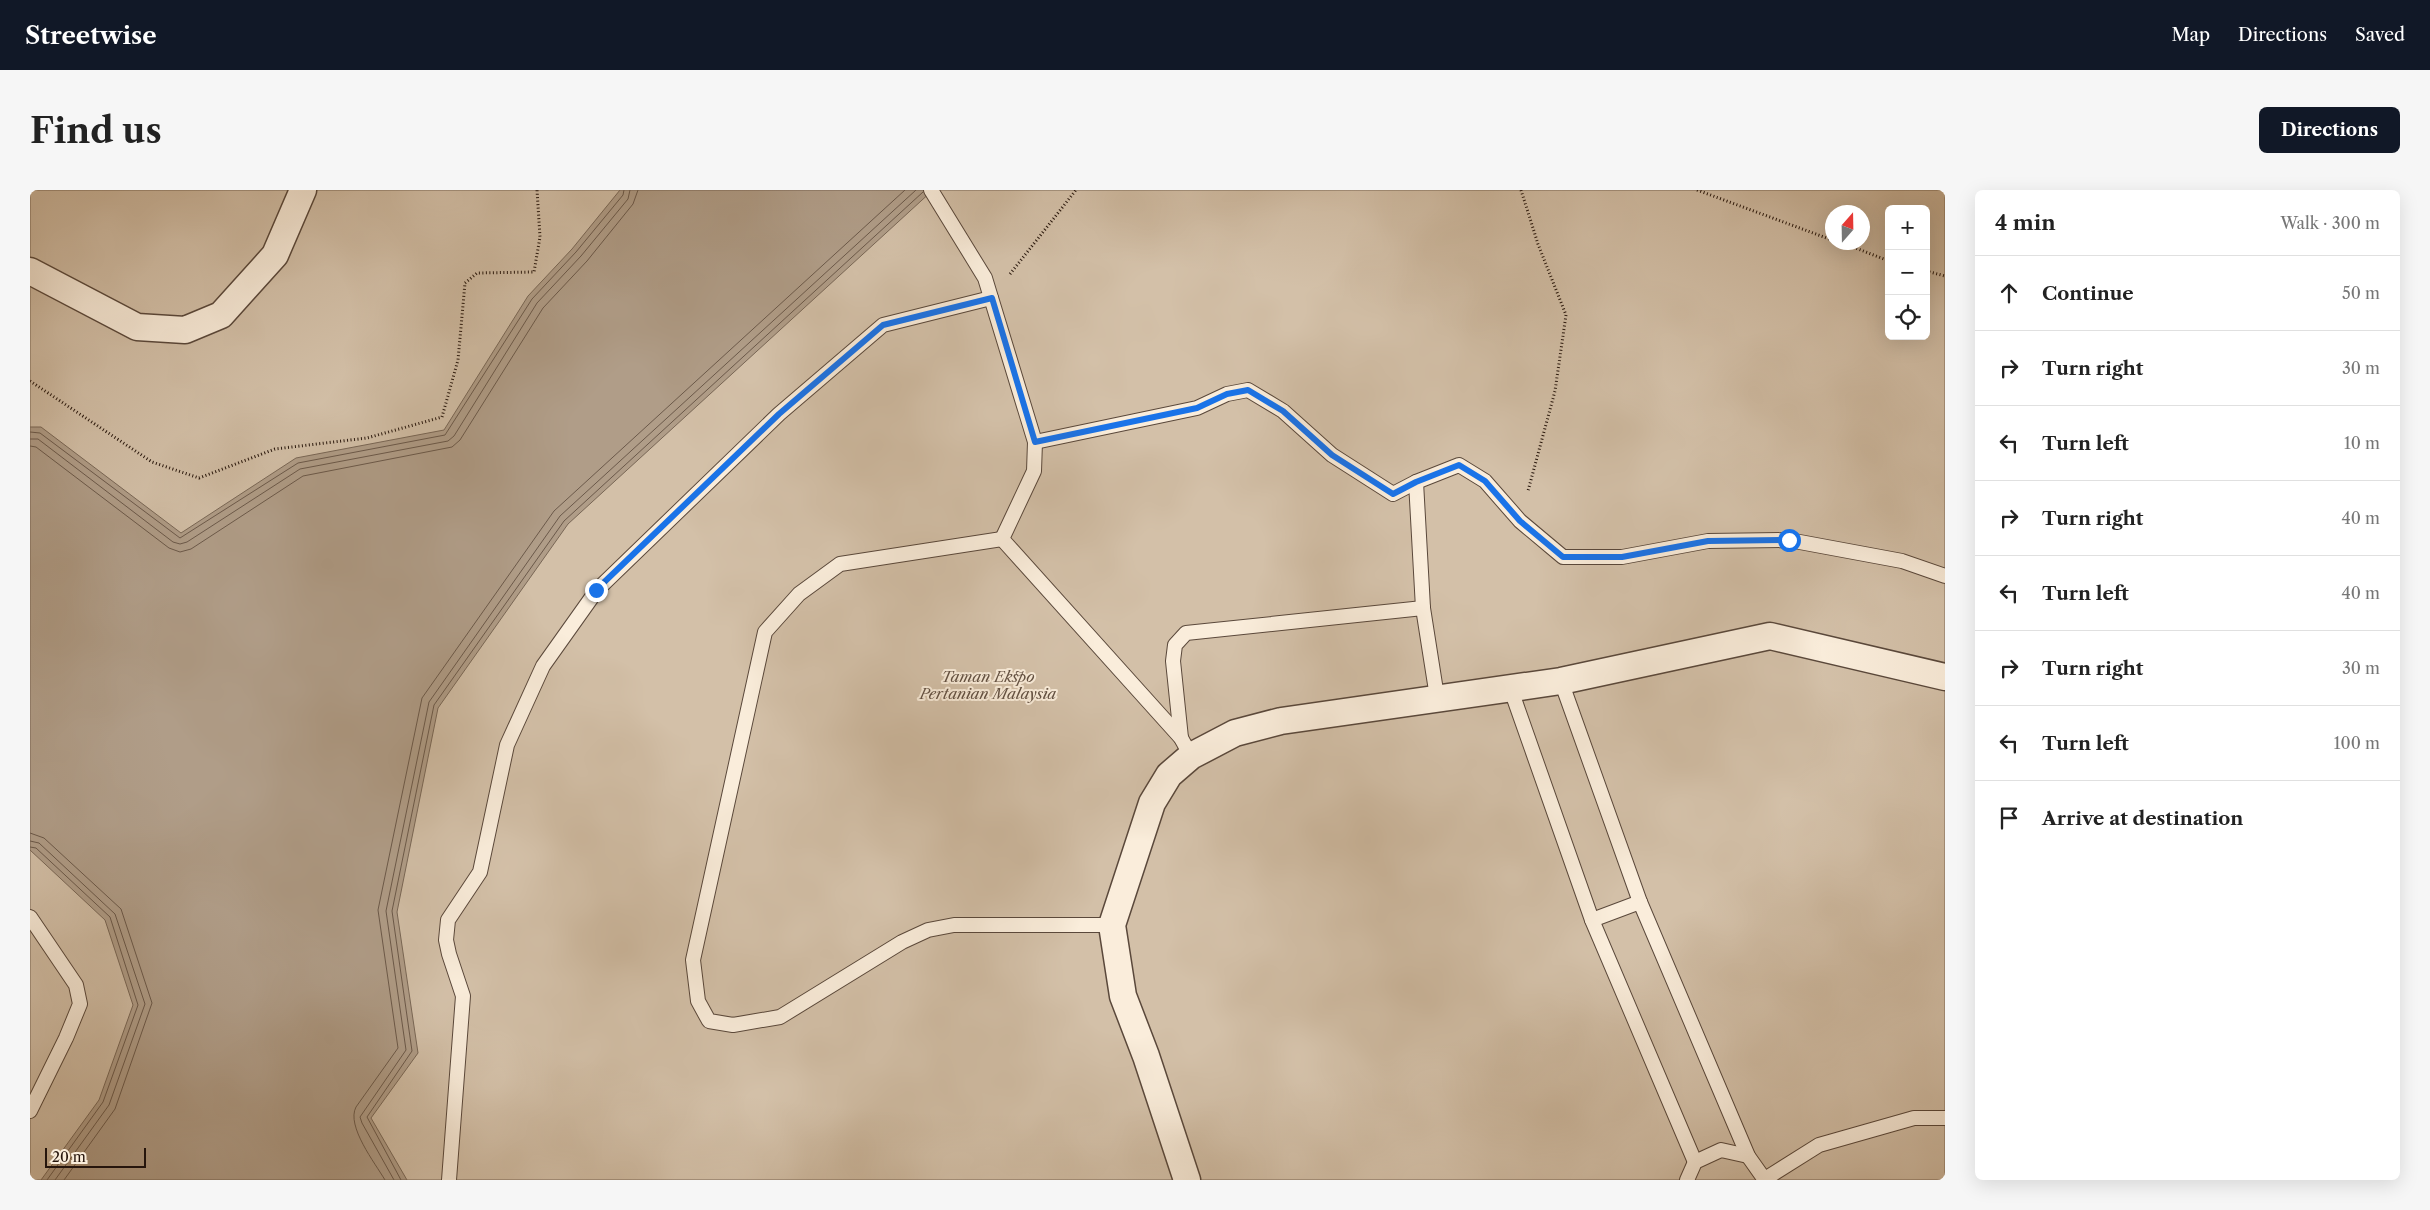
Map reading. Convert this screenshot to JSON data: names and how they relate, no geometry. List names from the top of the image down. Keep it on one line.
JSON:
{"parks":["Taman Ekspo Pertanian Malaysia"],"scale_bar":"20 m","north":"top","page":{"header":"Streetwise","nav":["Map","Directions","Saved"],"buttons":"Directions","title":"Find us","heading":["4 min","Walk · 300 m"],"map_buttons":["+","−"],"list":[["Continue","50 m"],["Turn right","30 m"],["Turn left","10 m"],["Turn right","40 m"],["Turn left","40 m"],["Turn right","30 m"],["Turn left","100 m"],"Arrive at destination"],"scale":"20 m"}}
